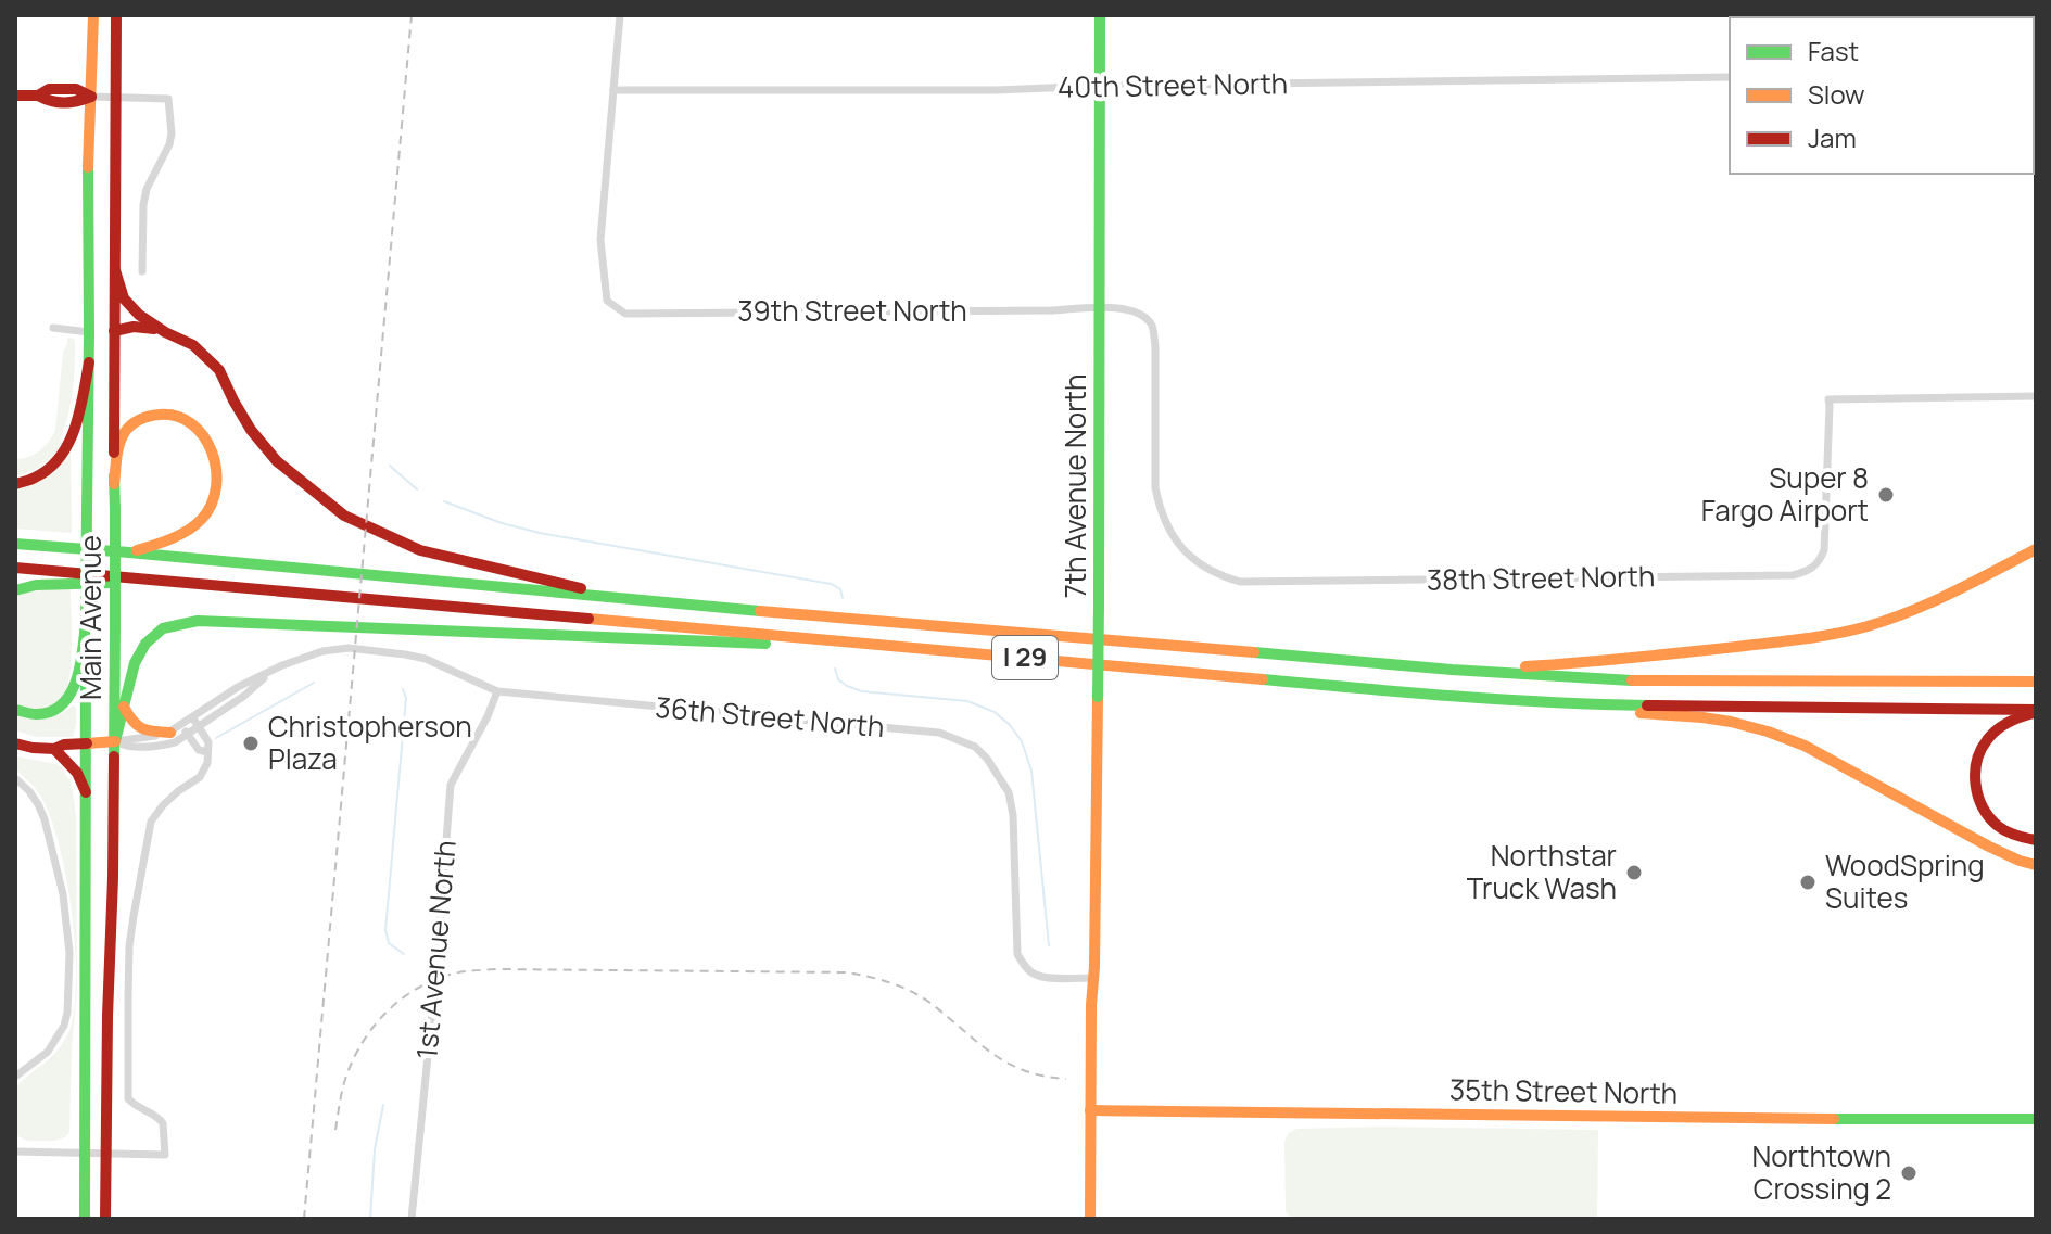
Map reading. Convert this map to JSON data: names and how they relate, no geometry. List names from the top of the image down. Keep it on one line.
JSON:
{"streets":{"main road":["7th Avenue North","Main Avenue","I 29","35th Street North"],"street":["40th Street North","39th Street North","38th Street North","36th Street North","1st Avenue North"]},"crossings":[["40th Street North","39th Street North"],["40th Street North","7th Avenue North"],["39th Street North","7th Avenue North"],["39th Street North","38th Street North"],["7th Avenue North","38th Street North"],["7th Avenue North","36th Street North"],["7th Avenue North","35th Street North"],["Main Avenue","36th Street North"],["36th Street North","1st Avenue North"]],"places":["Super 8 Fargo Airport","Christopherson Plaza","Northstar Truck Wash","WoodSpring Suites","Northtown Crossing 2"],"legend":["Fast","Slow","Jam"]}
